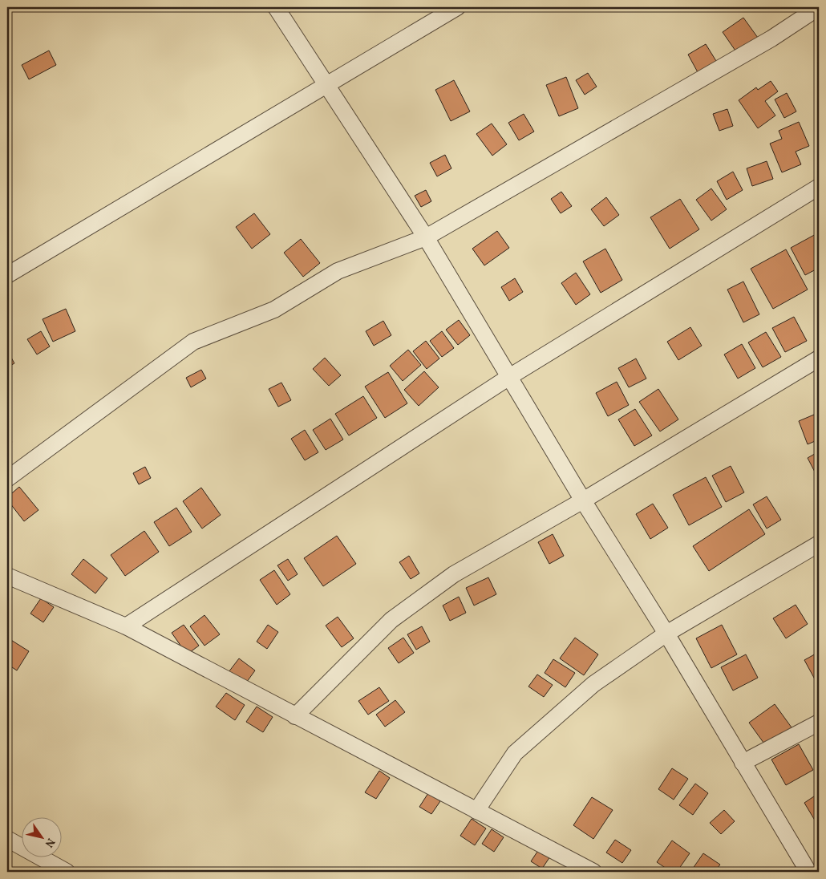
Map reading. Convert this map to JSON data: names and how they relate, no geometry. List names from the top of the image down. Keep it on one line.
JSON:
{"north":"bottom right"}
